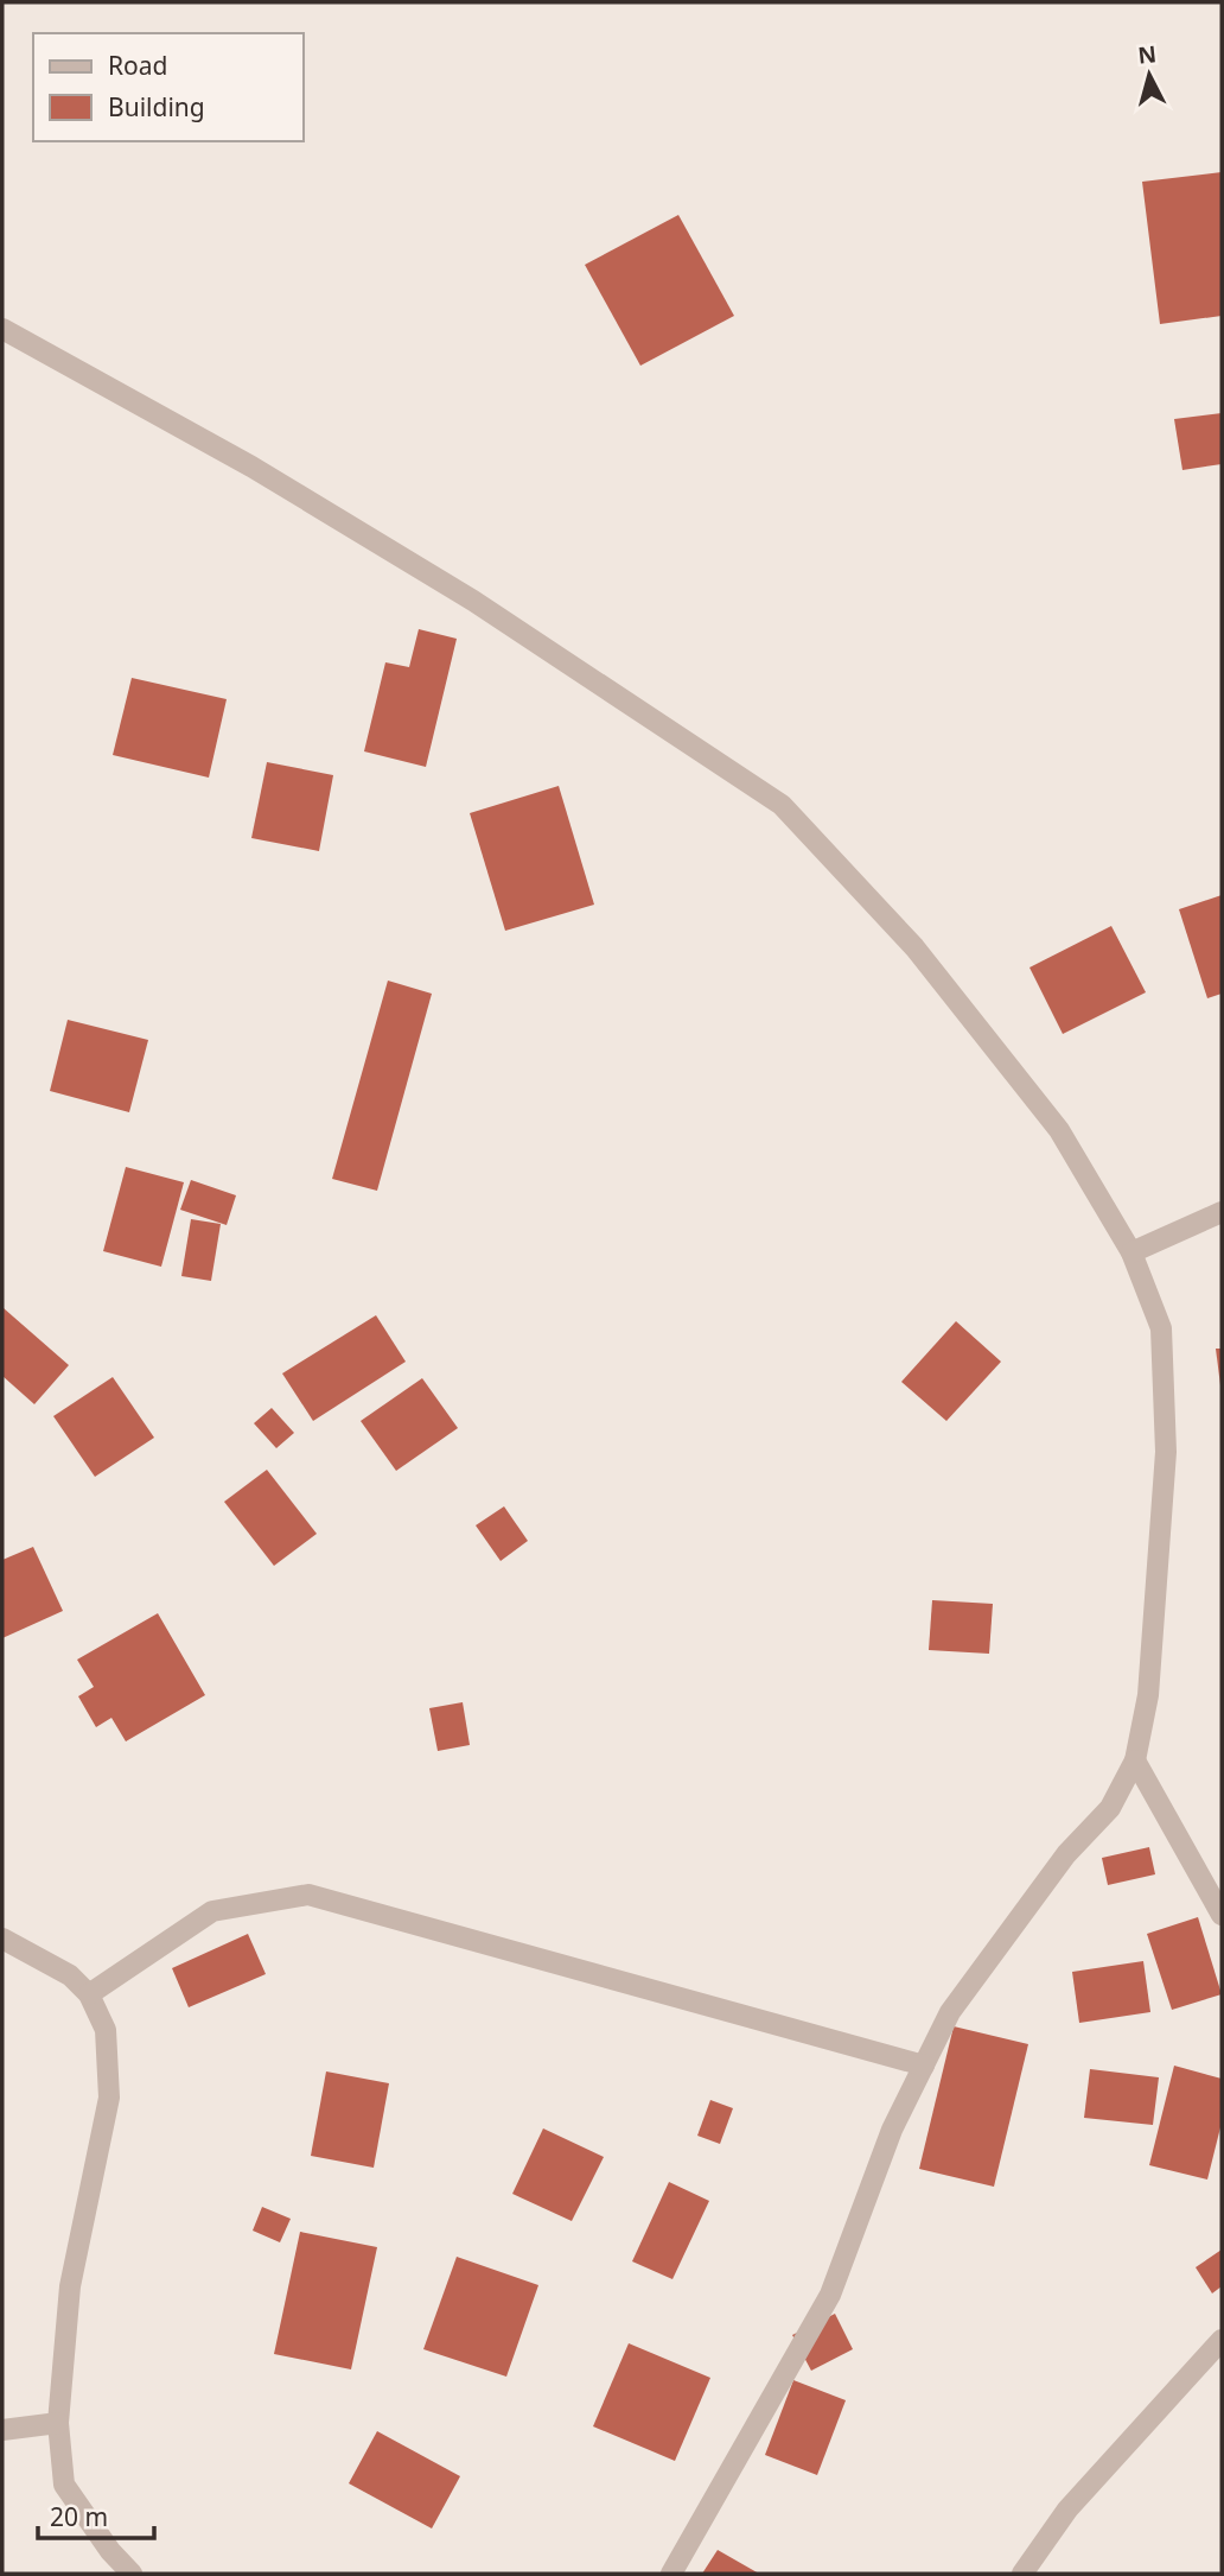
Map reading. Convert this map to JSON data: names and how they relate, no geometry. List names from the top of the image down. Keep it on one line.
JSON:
{"legend":["Road","Building"],"scale_bar":"20 m","north":"top"}
